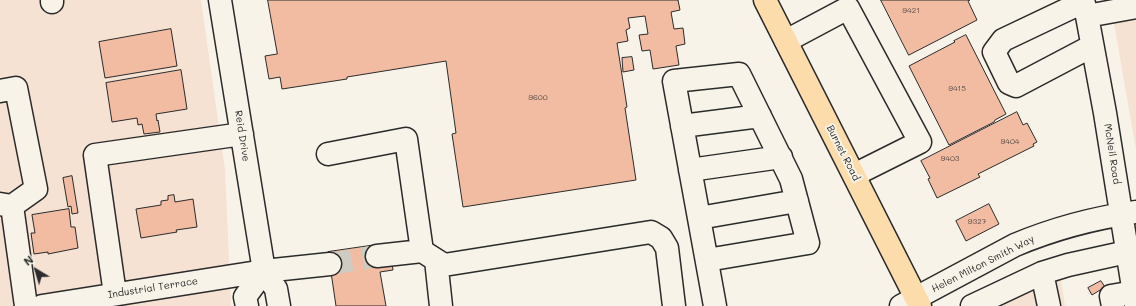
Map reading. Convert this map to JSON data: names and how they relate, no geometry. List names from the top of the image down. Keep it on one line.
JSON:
{"streets":{"main road":["Burnet Road"],"street":["Reid Drive","McNeil Road","Helen Milton Smith Way","Industrial Terrace"]},"crossings":[["Reid Drive","Industrial Terrace"],["Burnet Road","Helen Milton Smith Way"],["McNeil Road","Helen Milton Smith Way"]],"house_numbers":["9421","9415","9600","9404","9403","9327"],"north":"top left"}
